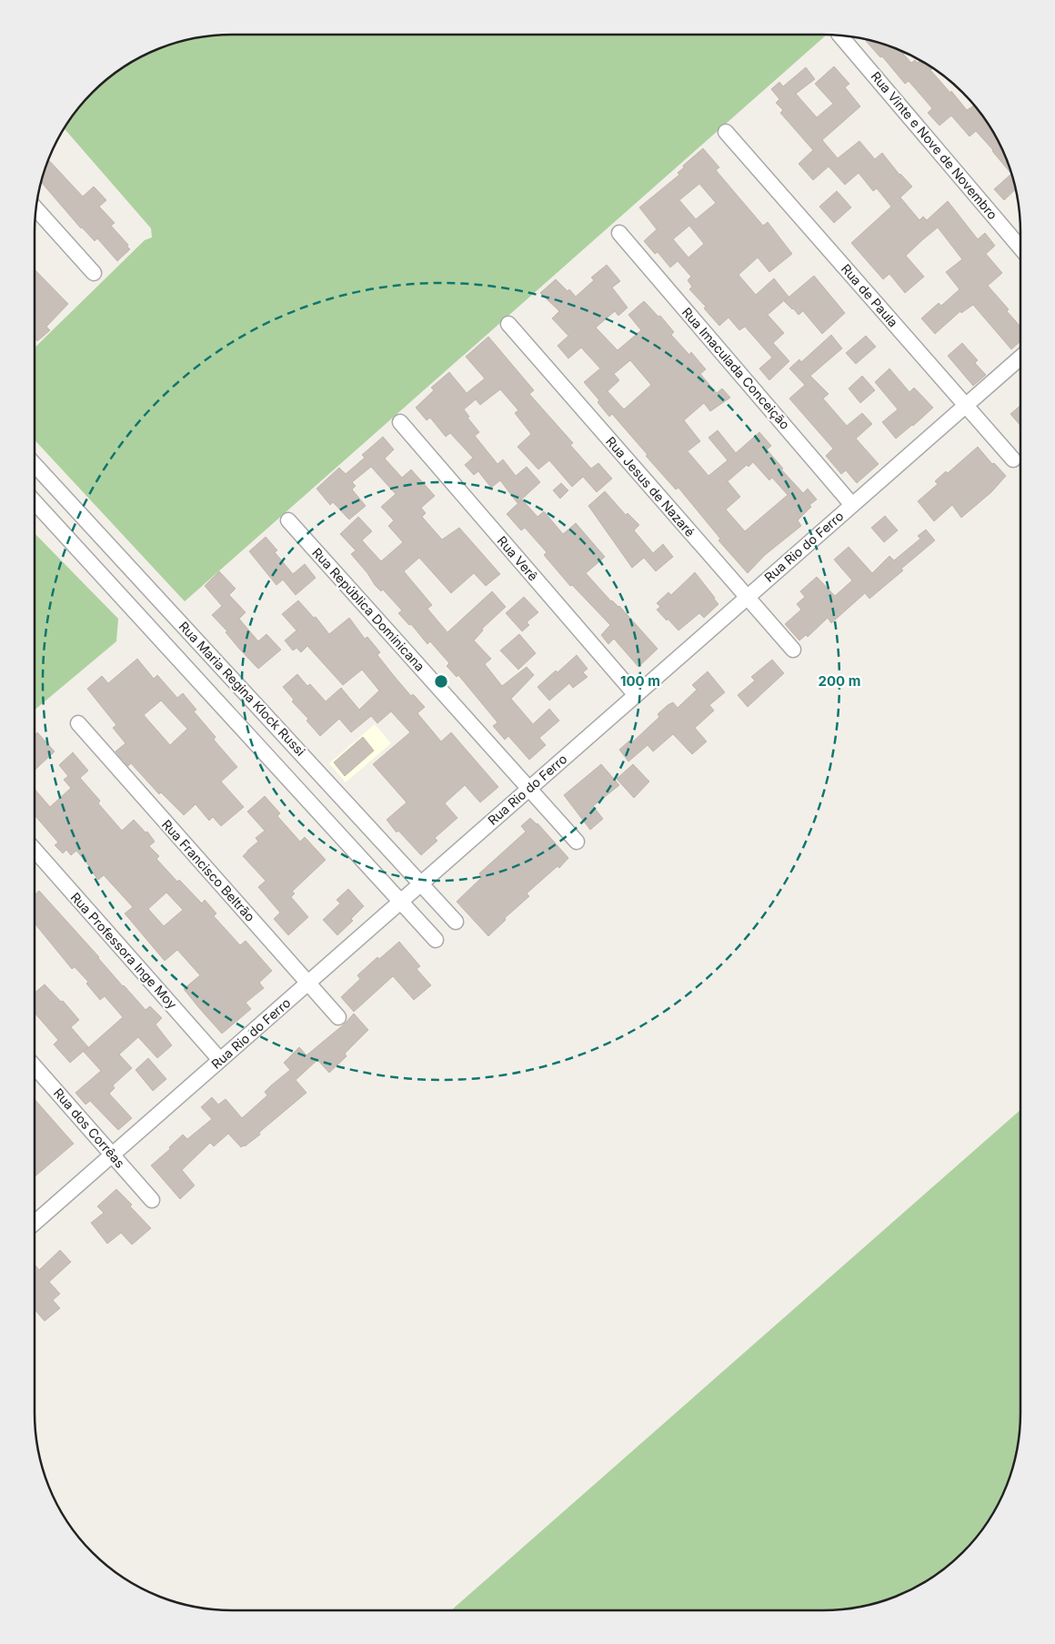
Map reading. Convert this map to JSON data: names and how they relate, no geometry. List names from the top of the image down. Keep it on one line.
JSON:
{"streets":{"street":["Rua Vinte e Nove de Novembro","Rua de Paula","Rua Imaculada Conceição","Rua Jesus de Nazaré","Rua Rio do Ferro","Rua Verê","Rua República Dominicana","Rua Maria Regina Klock Russi","Rua Francisco Beltrão","Rua Professora Inge Moy","Rua dos Corrêas"]},"crossings":[["Rua de Paula","Rua Rio do Ferro"],["Rua Imaculada Conceição","Rua Rio do Ferro"],["Rua Jesus de Nazaré","Rua Rio do Ferro"],["Rua Rio do Ferro","Rua Verê"],["Rua Rio do Ferro","Rua República Dominicana"],["Rua Rio do Ferro","Rua Maria Regina Klock Russi"],["Rua Rio do Ferro","Rua Francisco Beltrão"],["Rua Rio do Ferro","Rua Professora Inge Moy"],["Rua Rio do Ferro","Rua dos Corrêas"]],"rings":["100 m","200 m"]}
